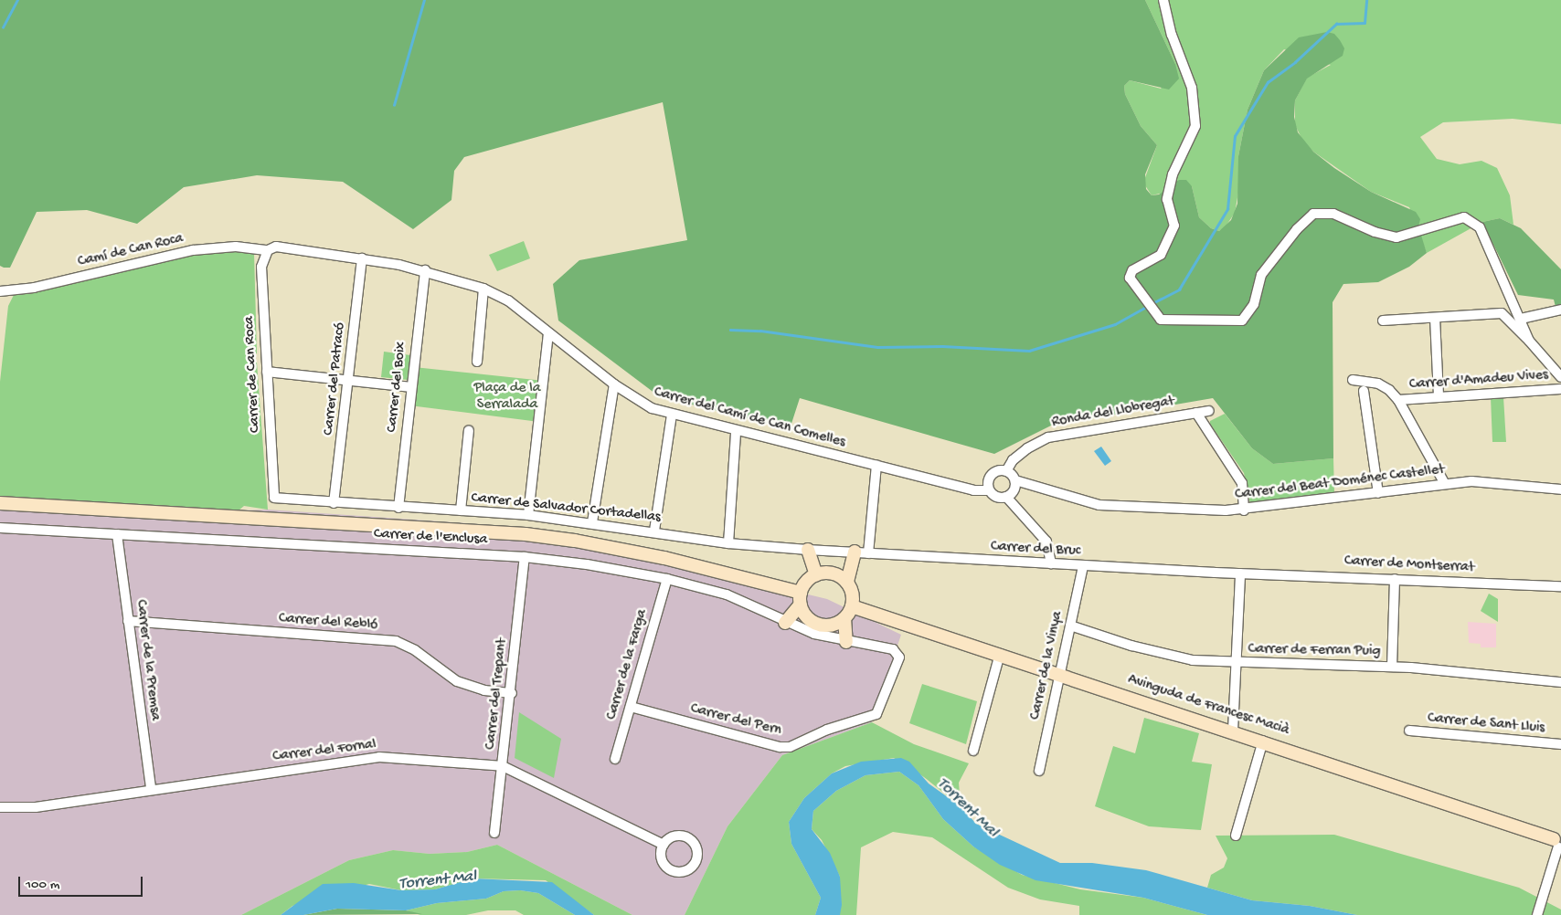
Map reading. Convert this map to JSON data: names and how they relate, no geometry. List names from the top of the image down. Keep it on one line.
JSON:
{"streets":{"street":["Camí de Can Roca","Carrer de Can Roca","Carrer del Patracó","Carrer d'Amadeu Vives","Carrer del Boix","Ronda del Llobregat","Carrer del Camí de Can Comelles","Carrer del Beat Doménec Castellet","Carrer de Salvador Cortadellas","Carrer de l'Enclusa","Carrer del Bruc","Carrer de Montserrat","Carrer del Rebló","Carrer de Ferran Puig","Carrer de la Premsa","Carrer de la Farga","Carrer de la Vinya","Carrer del Trepant","Avinguda de Francesc Macià","Carrer del Pern","Carrer de Sant Lluis","Carrer del Fornal"]},"crossings":[["Camí de Can Roca","Carrer de Can Roca"],["Camí de Can Roca","Carrer del Camí de Can Comelles"],["Carrer de Can Roca","Carrer del Camí de Can Comelles"],["Carrer de Can Roca","Carrer de Salvador Cortadellas"],["Carrer del Patracó","Carrer del Camí de Can Comelles"],["Carrer del Patracó","Carrer de Salvador Cortadellas"],["Carrer del Boix","Carrer del Camí de Can Comelles"],["Carrer del Boix","Carrer de Salvador Cortadellas"],["Ronda del Llobregat","Carrer del Camí de Can Comelles"],["Ronda del Llobregat","Carrer del Beat Doménec Castellet"],["Carrer del Camí de Can Comelles","Carrer del Beat Doménec Castellet"],["Carrer de Salvador Cortadellas","Carrer del Bruc"],["Carrer de l'Enclusa","Carrer de la Premsa"],["Carrer de l'Enclusa","Carrer de la Farga"],["Carrer de l'Enclusa","Carrer del Trepant"],["Carrer de l'Enclusa","Carrer del Pern"],["Carrer del Bruc","Carrer de Montserrat"],["Carrer del Bruc","Carrer de la Vinya"],["Carrer del Rebló","Carrer de la Premsa"],["Carrer del Rebló","Carrer del Trepant"],["Carrer de Ferran Puig","Carrer de la Vinya"],["Carrer de la Premsa","Carrer del Fornal"],["Carrer de la Farga","Carrer del Pern"],["Carrer de la Vinya","Avinguda de Francesc Macià"],["Carrer del Trepant","Carrer del Fornal"]],"water":["Torrent Mal"],"parks":["Plaça de la Serralada"],"scale_bar":"100 m"}
